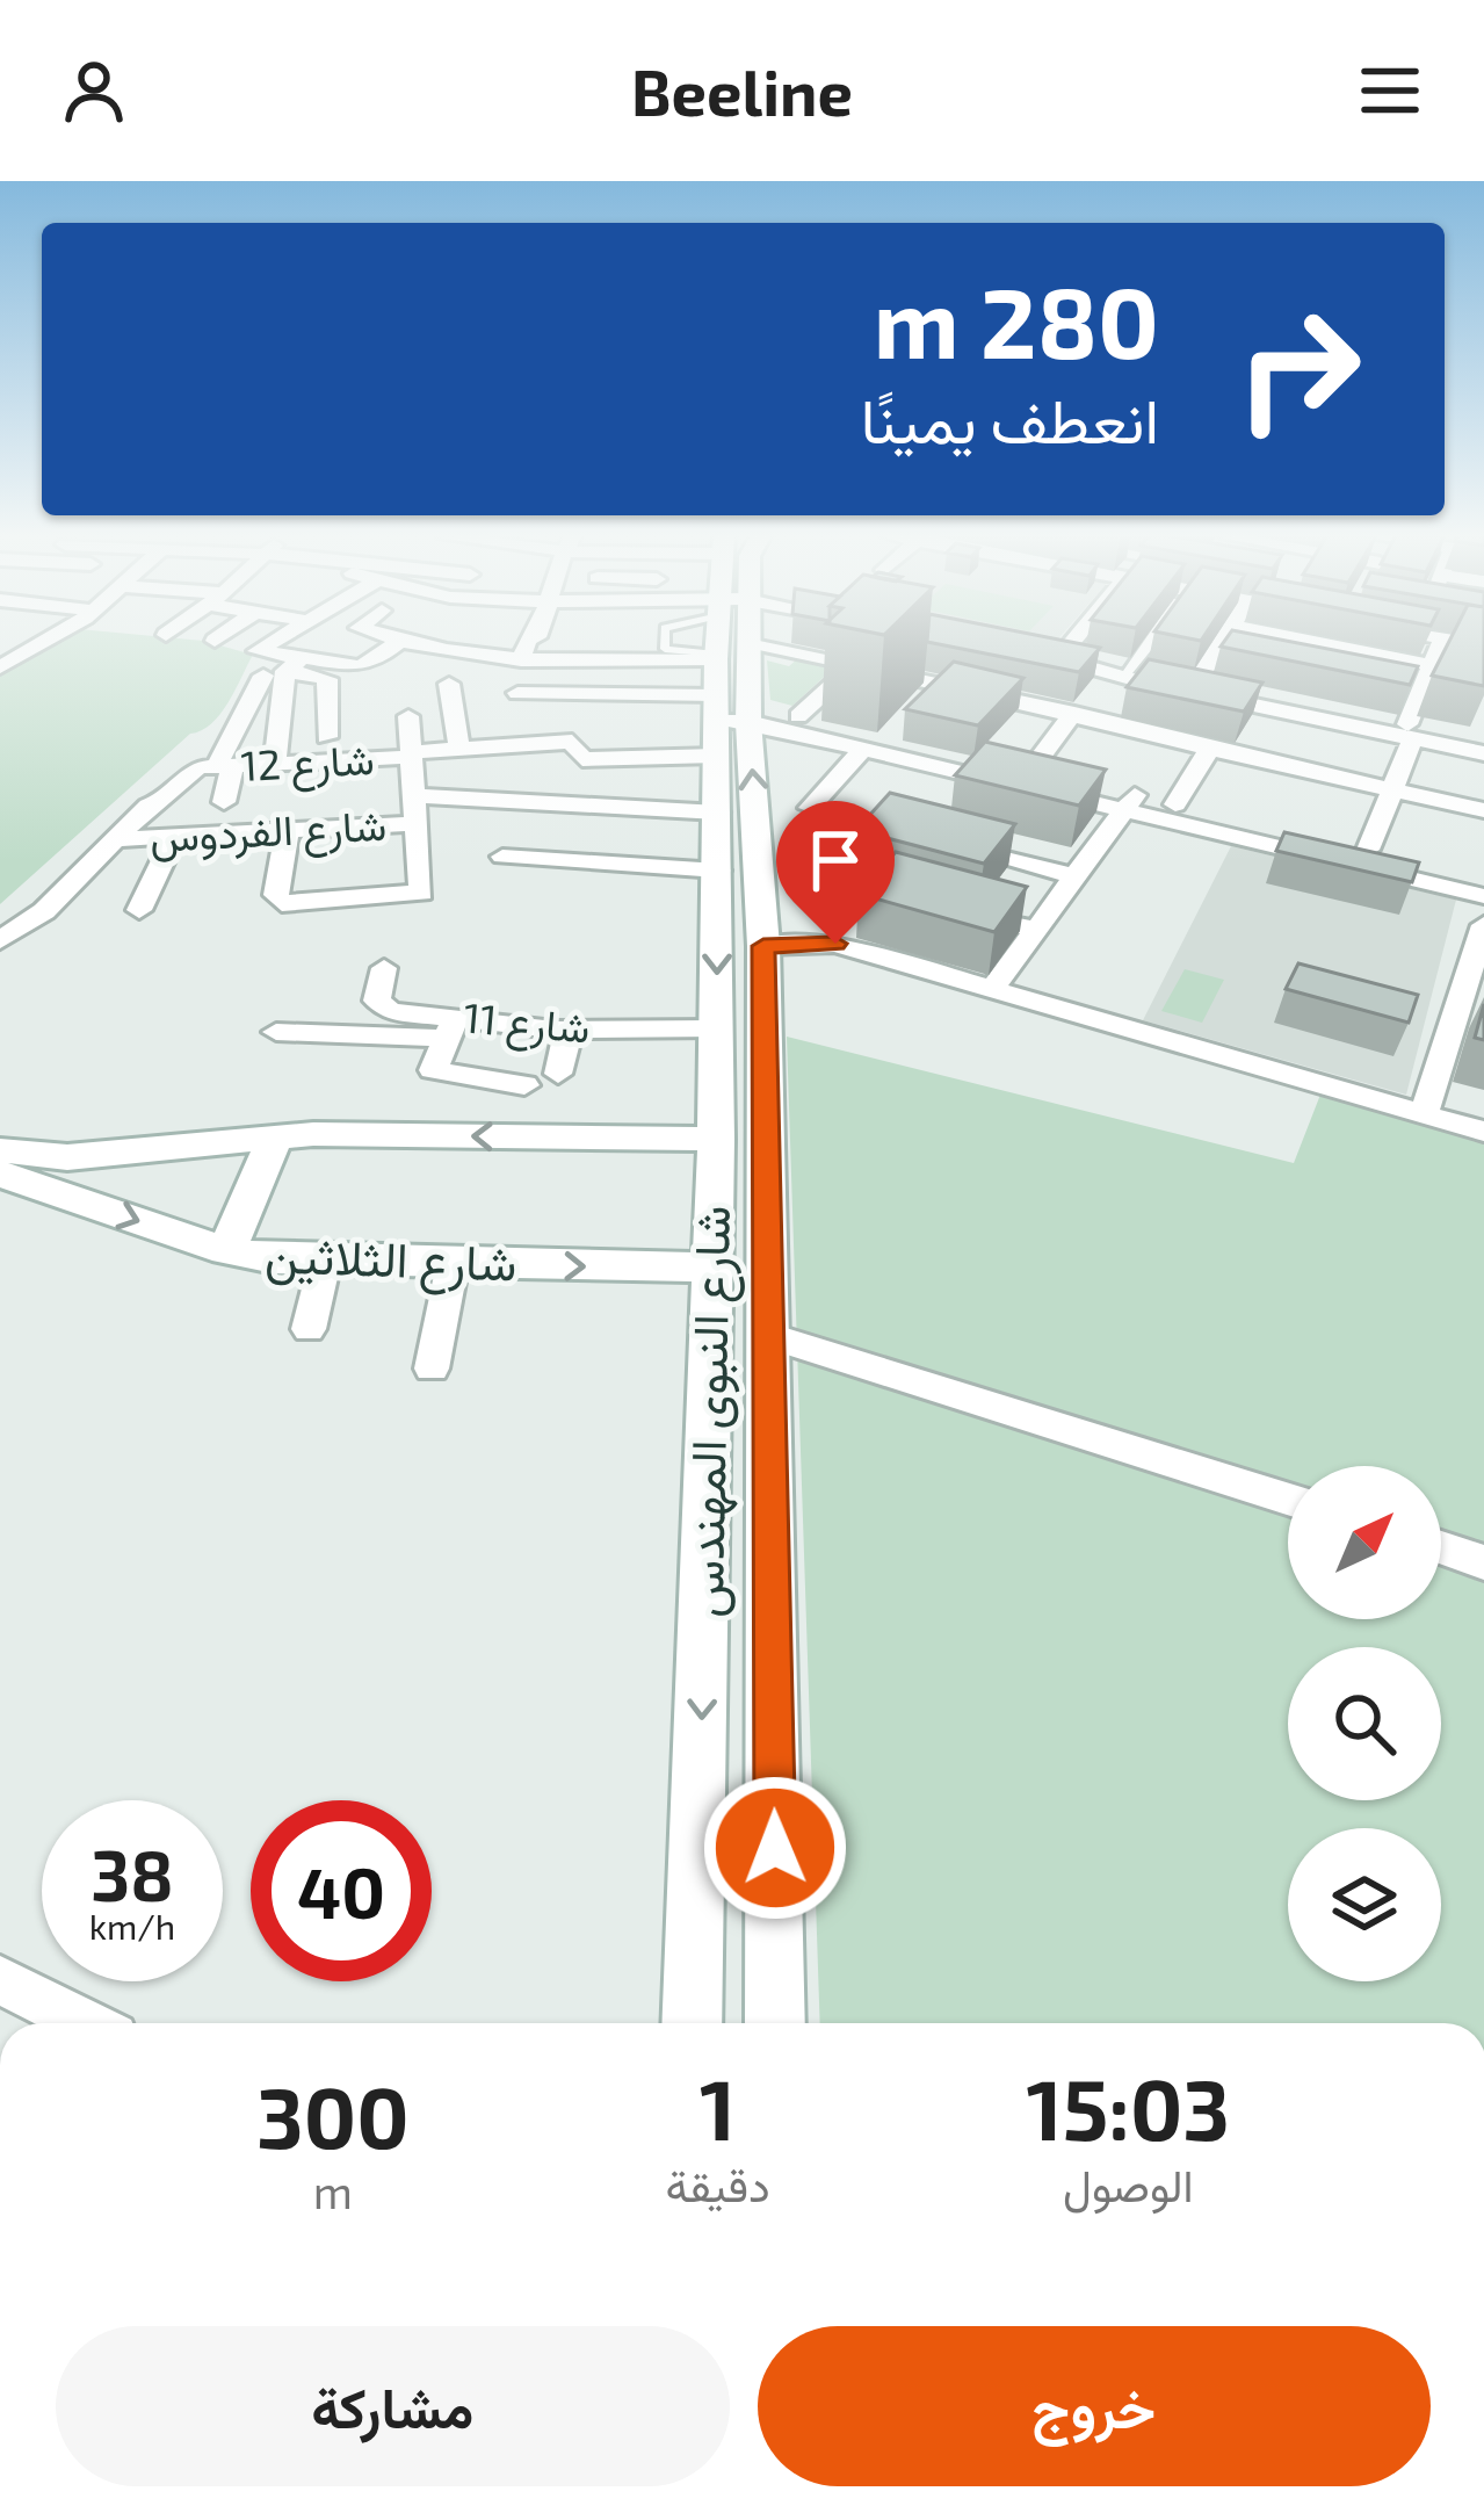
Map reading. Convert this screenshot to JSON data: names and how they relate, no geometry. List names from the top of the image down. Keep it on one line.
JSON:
{"streets":{"street":["شارع 12","شارع الفردوس","شارع 11","شارع الثلاثين","شارع النبوى المهندس"]},"crossings":[["شارع 11","شارع النبوى المهندس"],["شارع الثلاثين","شارع النبوى المهندس"]],"north":"top right","page":{"header":"Beeline","turn":["280 m","انعطف يمينًا"],"speed":"38 km/h","limit":"40","eta":["15:03","الوصول","1","دقيقة","300","m"],"buttons":["خروج","مشاركة"]}}
